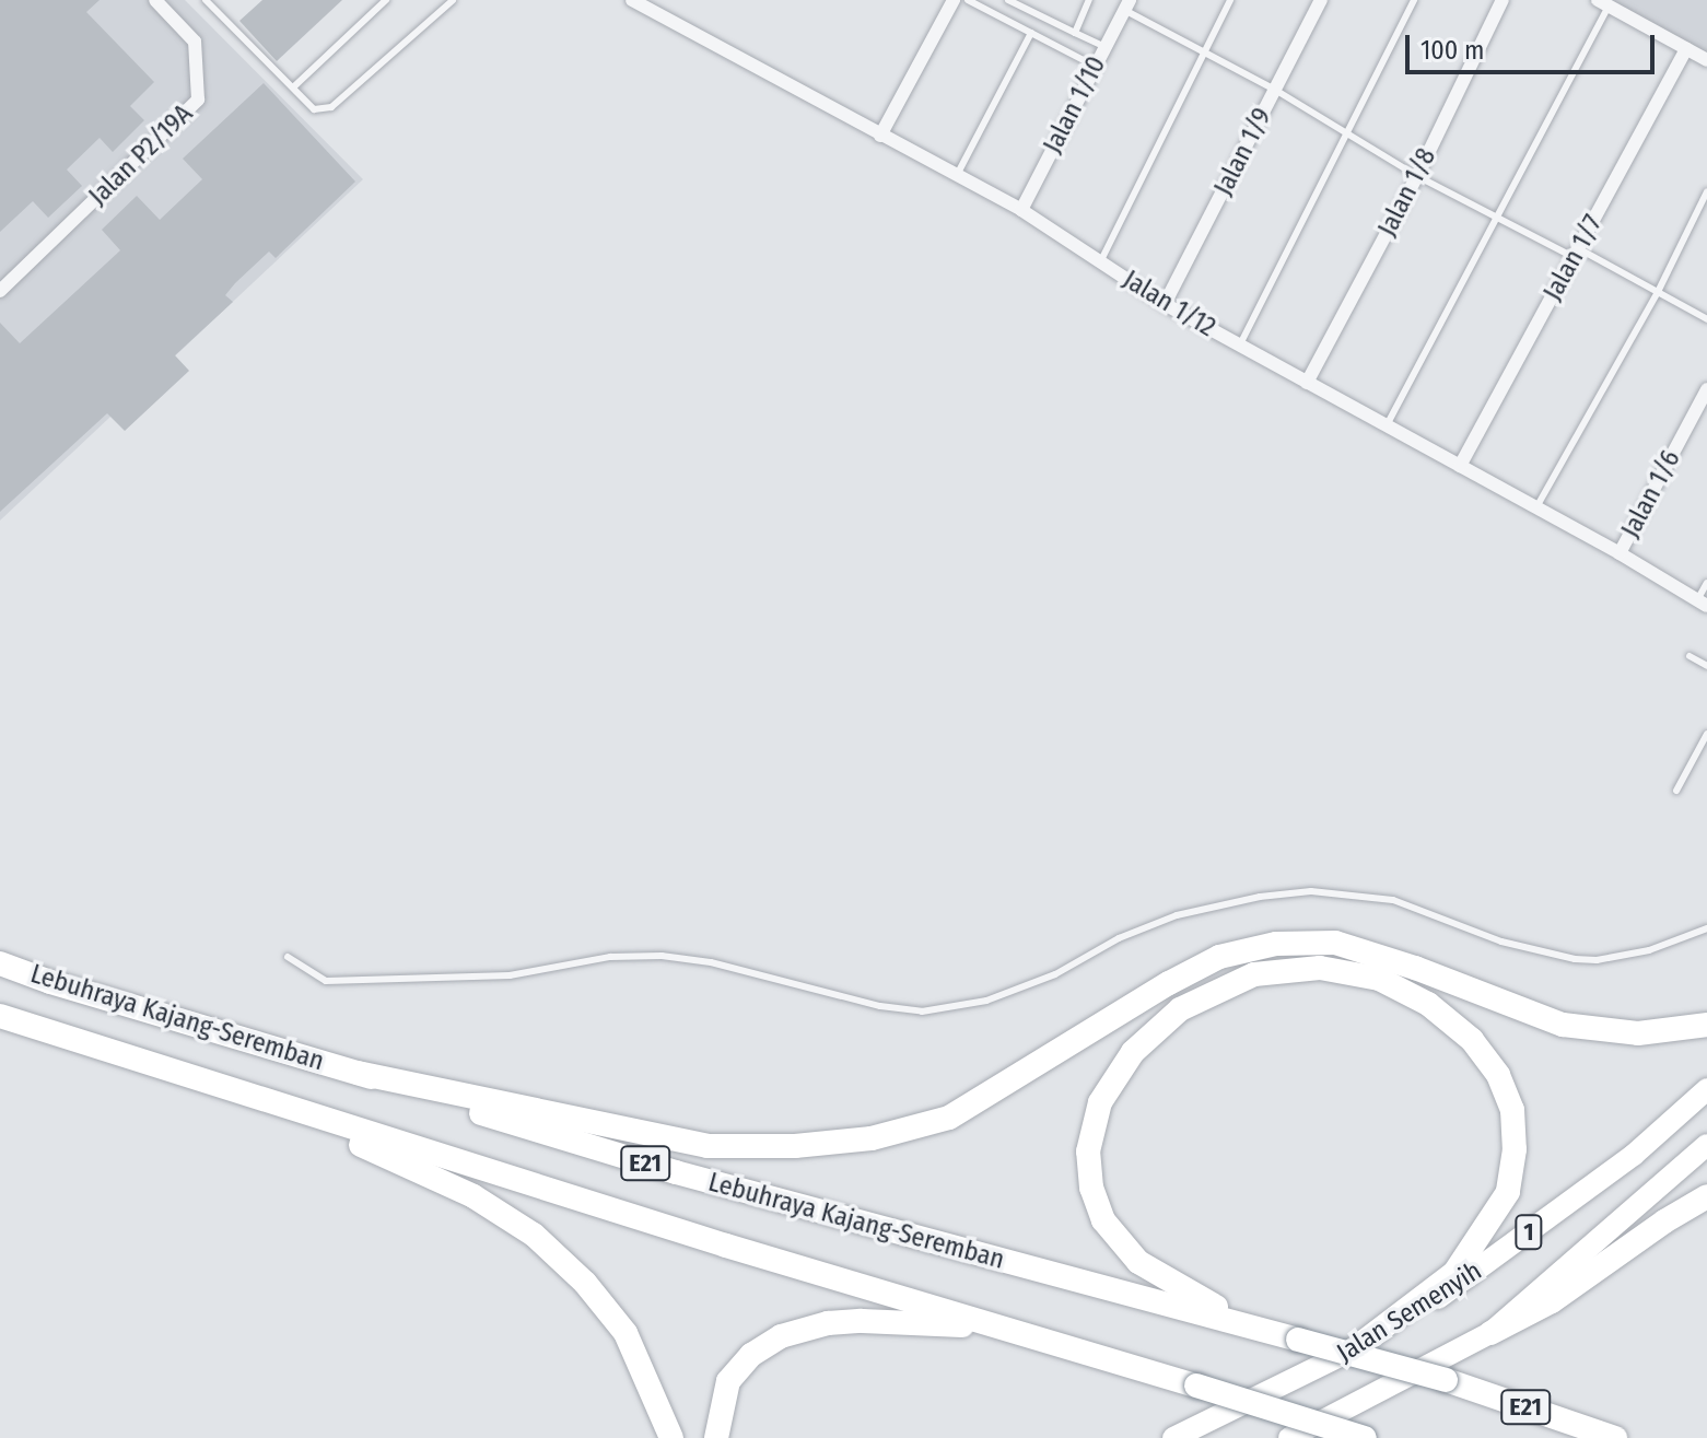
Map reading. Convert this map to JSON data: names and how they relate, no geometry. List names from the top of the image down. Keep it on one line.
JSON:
{"streets":{"highway":["Lebuhraya Kajang-Seremban","E21"],"main road":["1","Jalan Semenyih"],"street":["Jalan 1/10","Jalan 1/9","Jalan P2/19A","Jalan 1/8","Jalan 1/7","Jalan 1/12","Jalan 1/6"]},"crossings":[["Jalan 1/10","Jalan 1/12"],["Jalan 1/9","Jalan 1/12"],["Jalan 1/8","Jalan 1/12"],["Jalan 1/7","Jalan 1/12"],["Jalan 1/12","Jalan 1/6"]],"scale_bar":"100 m"}
